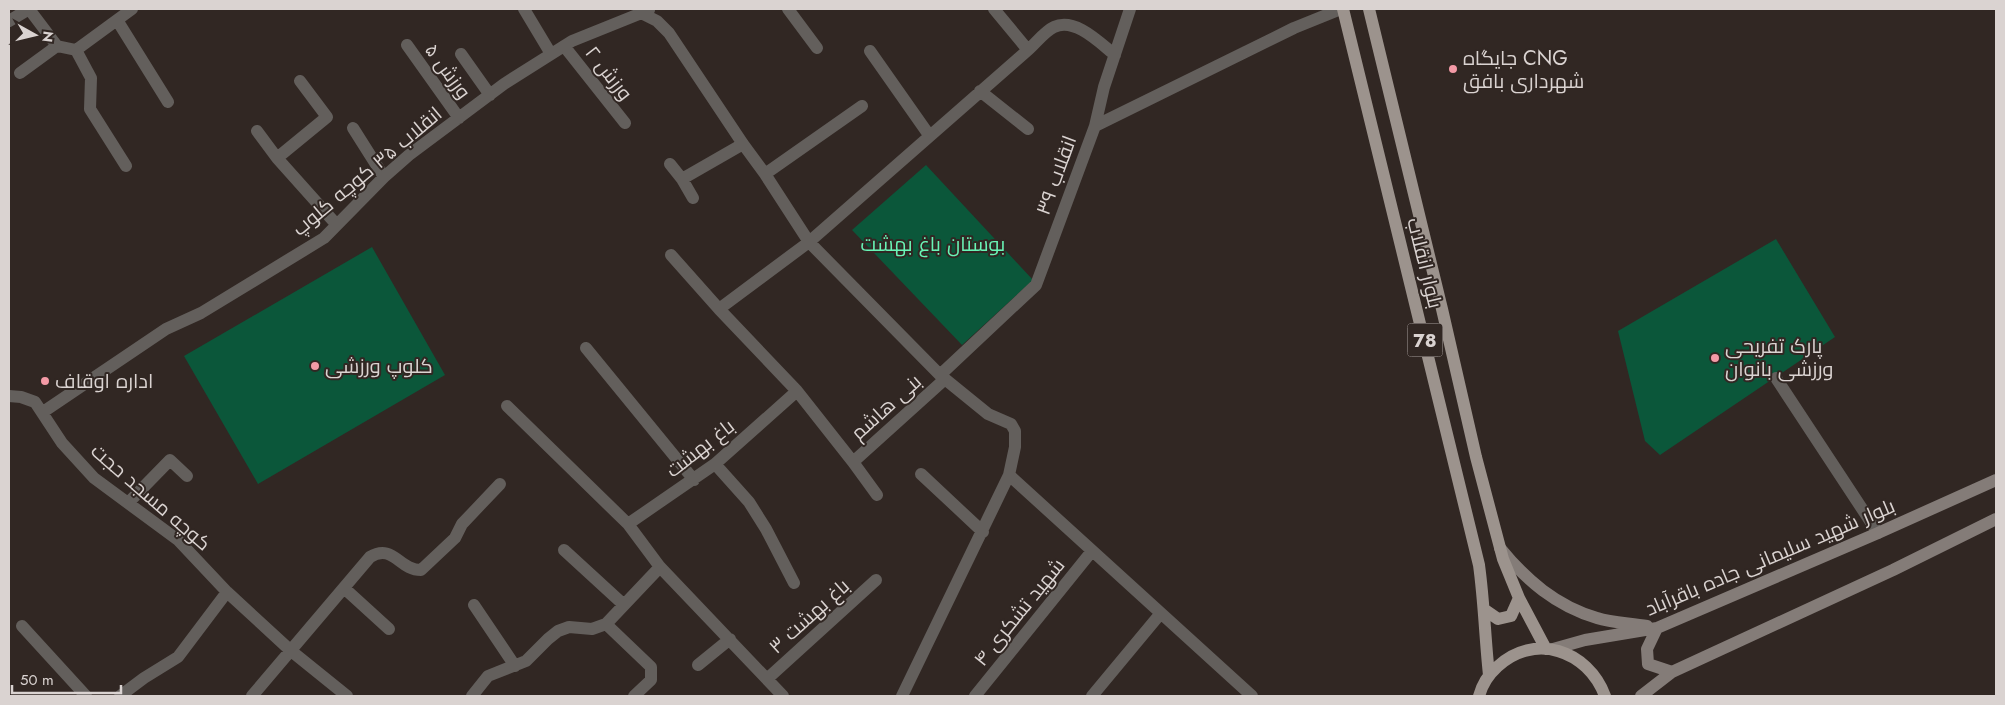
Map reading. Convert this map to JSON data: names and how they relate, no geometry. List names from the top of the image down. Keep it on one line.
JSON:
{"streets":{"main road":["بلوار انقلاب","78","بلوار شهید سلیمانی جاده باقرآباد"],"street":["ورزش ۵","ورزش ۲","انقلاب ۳۵ کوچه کلوپ","انقلاب ۳۹","بنی هاشم","باغ بهشت","کوچه مسجد حجت","شهید تشکری ۴","باغ بهشت ۳"]},"crossings":[["ورزش ۵","انقلاب ۳۵ کوچه کلوپ"],["ورزش ۲","انقلاب ۳۵ کوچه کلوپ"],["انقلاب ۳۵ کوچه کلوپ","کوچه مسجد حجت"],["انقلاب ۳۹","بلوار انقلاب"],["انقلاب ۳۹","بنی هاشم"],["بلوار انقلاب","بلوار شهید سلیمانی جاده باقرآباد"],["بنی هاشم","باغ بهشت"]],"parks":["بوستان باغ بهشت"],"places":["جایگاه CNG شهرداری بافق","پارک تفریحی ورزشی بانوان","کلوپ ورزشی","اداره اوقاف"],"scale_bar":"50 m","north":"right"}
